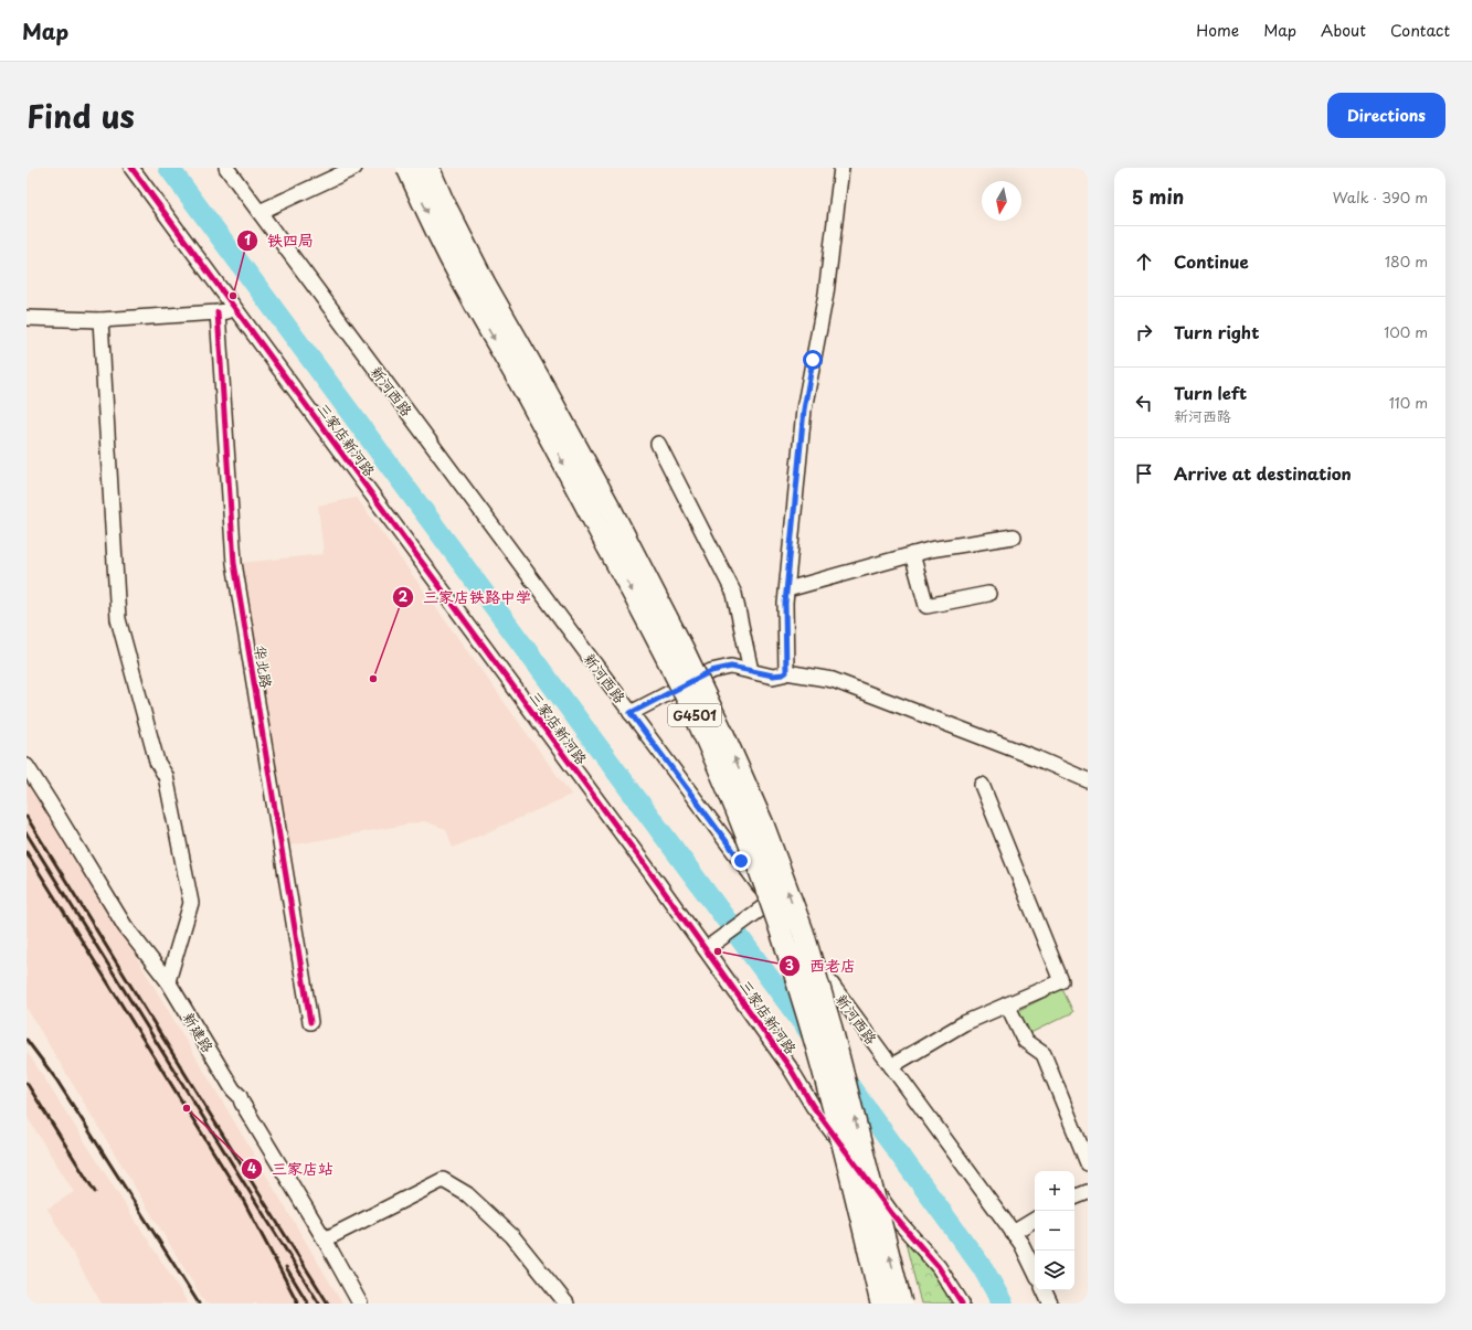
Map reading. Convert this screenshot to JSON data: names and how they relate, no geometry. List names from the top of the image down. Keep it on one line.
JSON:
{"streets":{"highway":["G4501"],"street":["新河西路","三家店新河路","华北路","新建路"]},"places":["铁四局","三家店铁路中学","西老店","三家店站"],"north":"bottom","page":{"header":"Map","nav":["Home","Map","About","Contact"],"title":"Find us","buttons":"Directions","heading":["5 min","Walk · 390 m"],"list":[["Continue","180 m"],["Turn right","100 m"],["Turn left","新河西路","110 m"],"Arrive at destination"],"map_buttons":["+","−"]}}
